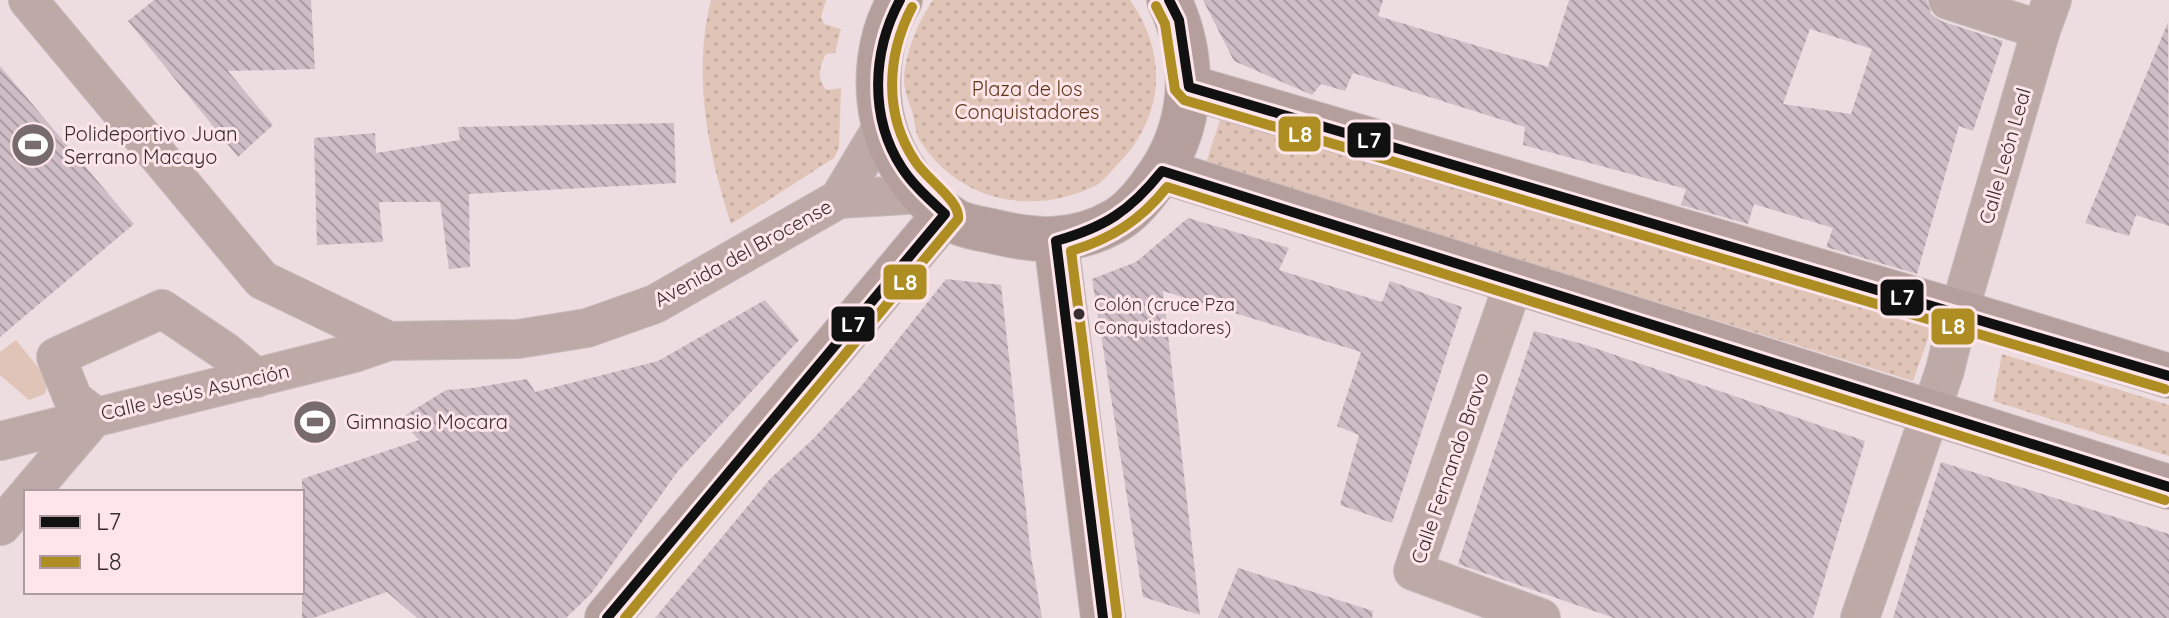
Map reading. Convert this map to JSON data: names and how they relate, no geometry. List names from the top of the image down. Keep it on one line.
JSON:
{"streets":{"street":["Calle León Leal","Avenida del Brocense","Calle Jesús Asunción","Calle Fernando Bravo"]},"crossings":[["Avenida del Brocense","Calle Jesús Asunción"]],"parks":["Plaza de los Conquistadores"],"places":{"sports":["Polideportivo Juan Serrano Macayo","Gimnasio Mocara"],"other":["Colón (cruce Pza Conquistadores)"]},"lines":["transit line L7","transit line L8"],"legend":["L7","L8"]}
